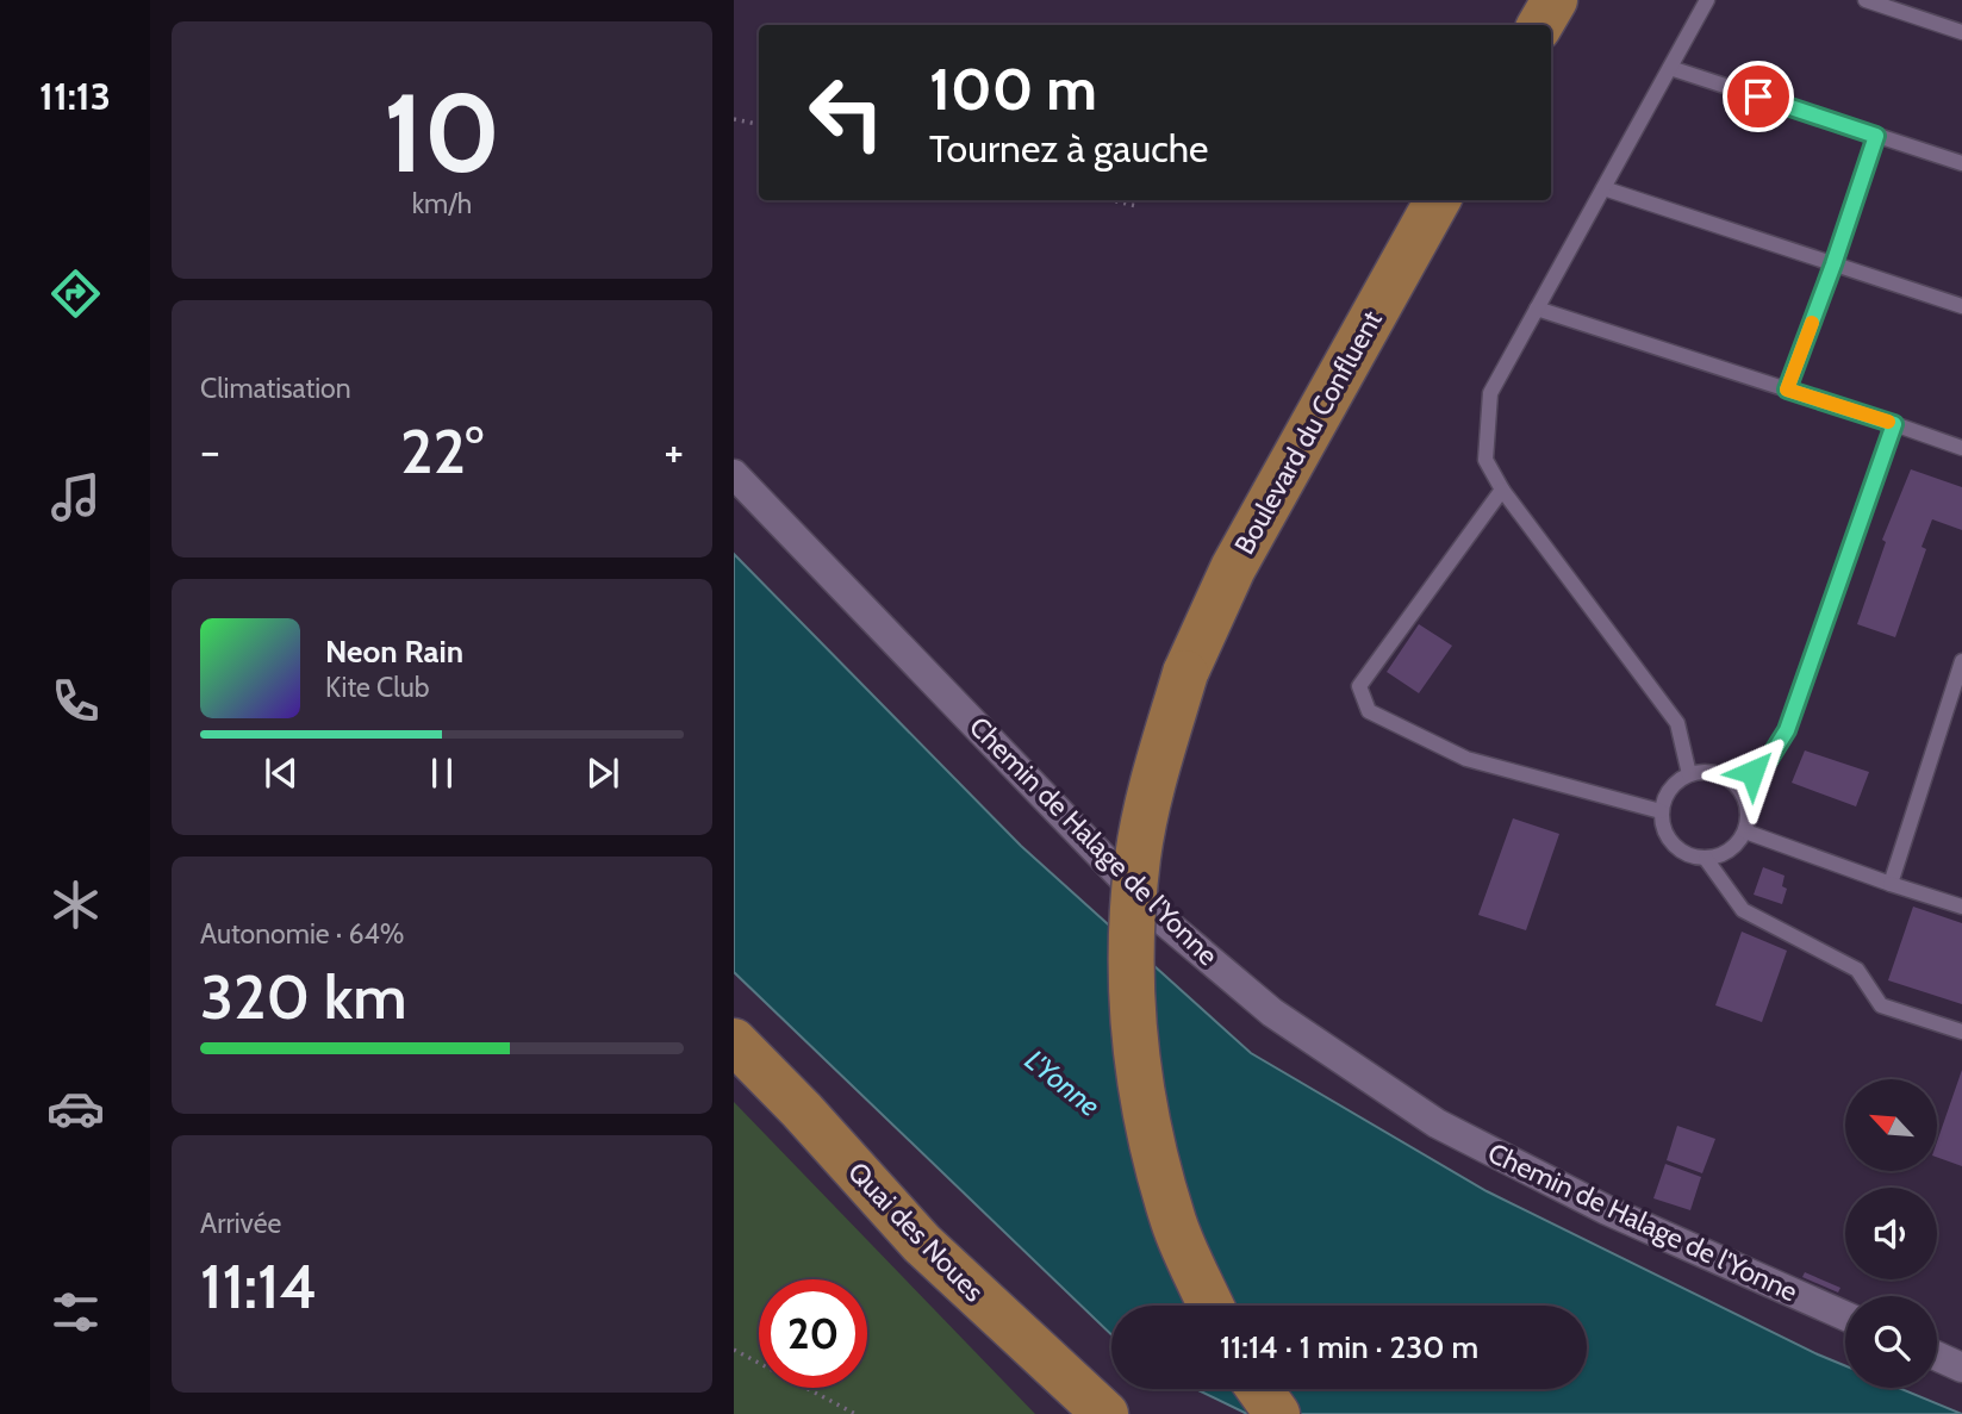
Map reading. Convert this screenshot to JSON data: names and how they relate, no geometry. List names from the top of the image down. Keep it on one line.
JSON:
{"streets":{"main road":["Boulevard du Confluent","Quai des Noues"],"street":["Chemin de Halage de l'Yonne"]},"water":["L'Yonne"],"north":"top left","page":{"tabs":"11:13","tile":[["10","km/h"],"Climatisation",["Autonomie · 64%","320 km"],["Arrivée","11:14"]],"turn":["100 m","Tournez à gauche"],"heat":["−","22°","+"],"song":["Neon Rain","Kite Club"],"limit":"20","trip":"11:14 · 1 min · 230 m"}}
